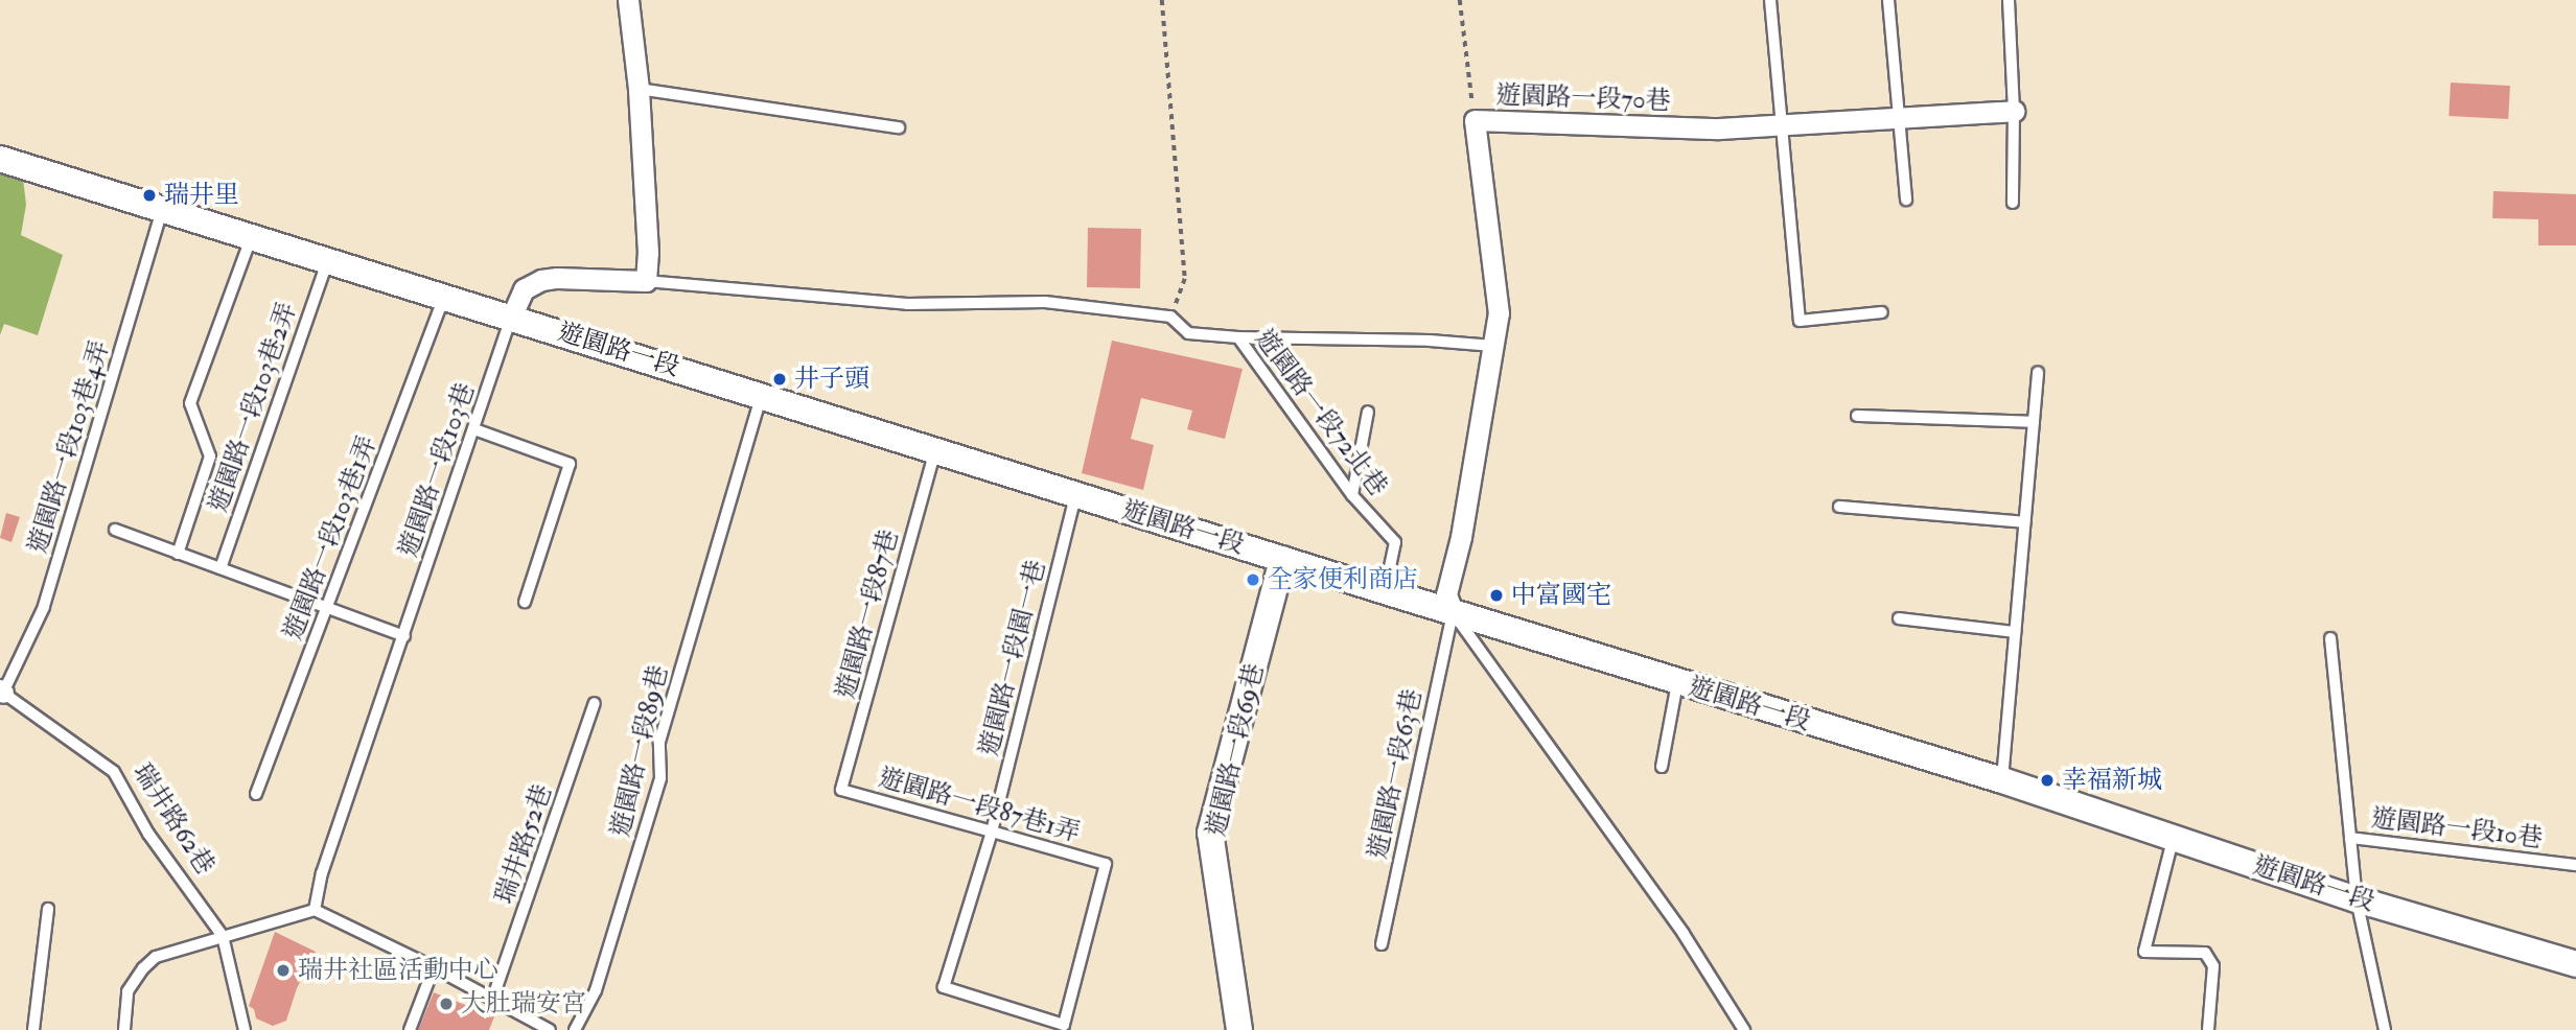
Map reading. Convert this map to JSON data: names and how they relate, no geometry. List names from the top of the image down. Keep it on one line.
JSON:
{"streets":{"street":["遊園路一段70巷","遊園路一段","遊園路一段69巷"],"lane":["遊園路一段103巷2弄","遊園路一段72北巷","遊園路一段103巷4弄","遊園路一段103巷","遊園路一段103巷1弄","遊園路一段87巷","遊園路一段園一巷","遊園路一段89巷","遊園路一段63巷","遊園路一段87巷1弄","瑞井路62巷","遊園路一段10巷","瑞井路52巷"]},"crossings":[["遊園路一段70巷","遊園路一段"],["遊園路一段70巷","遊園路一段63巷"],["遊園路一段","遊園路一段103巷2弄"],["遊園路一段","遊園路一段72北巷"],["遊園路一段","遊園路一段103巷4弄"],["遊園路一段","遊園路一段103巷"],["遊園路一段","遊園路一段103巷1弄"],["遊園路一段","遊園路一段87巷"],["遊園路一段","遊園路一段園一巷"],["遊園路一段","遊園路一段69巷"],["遊園路一段","遊園路一段89巷"],["遊園路一段","遊園路一段63巷"],["遊園路一段","遊園路一段10巷"],["遊園路一段103巷4弄","瑞井路62巷"],["遊園路一段87巷","遊園路一段87巷1弄"],["遊園路一段園一巷","遊園路一段87巷1弄"]],"places":["瑞井里","井子頭","全家便利商店","中富國宅","幸福新城","瑞井社區活動中心","大肚瑞安宮"]}
